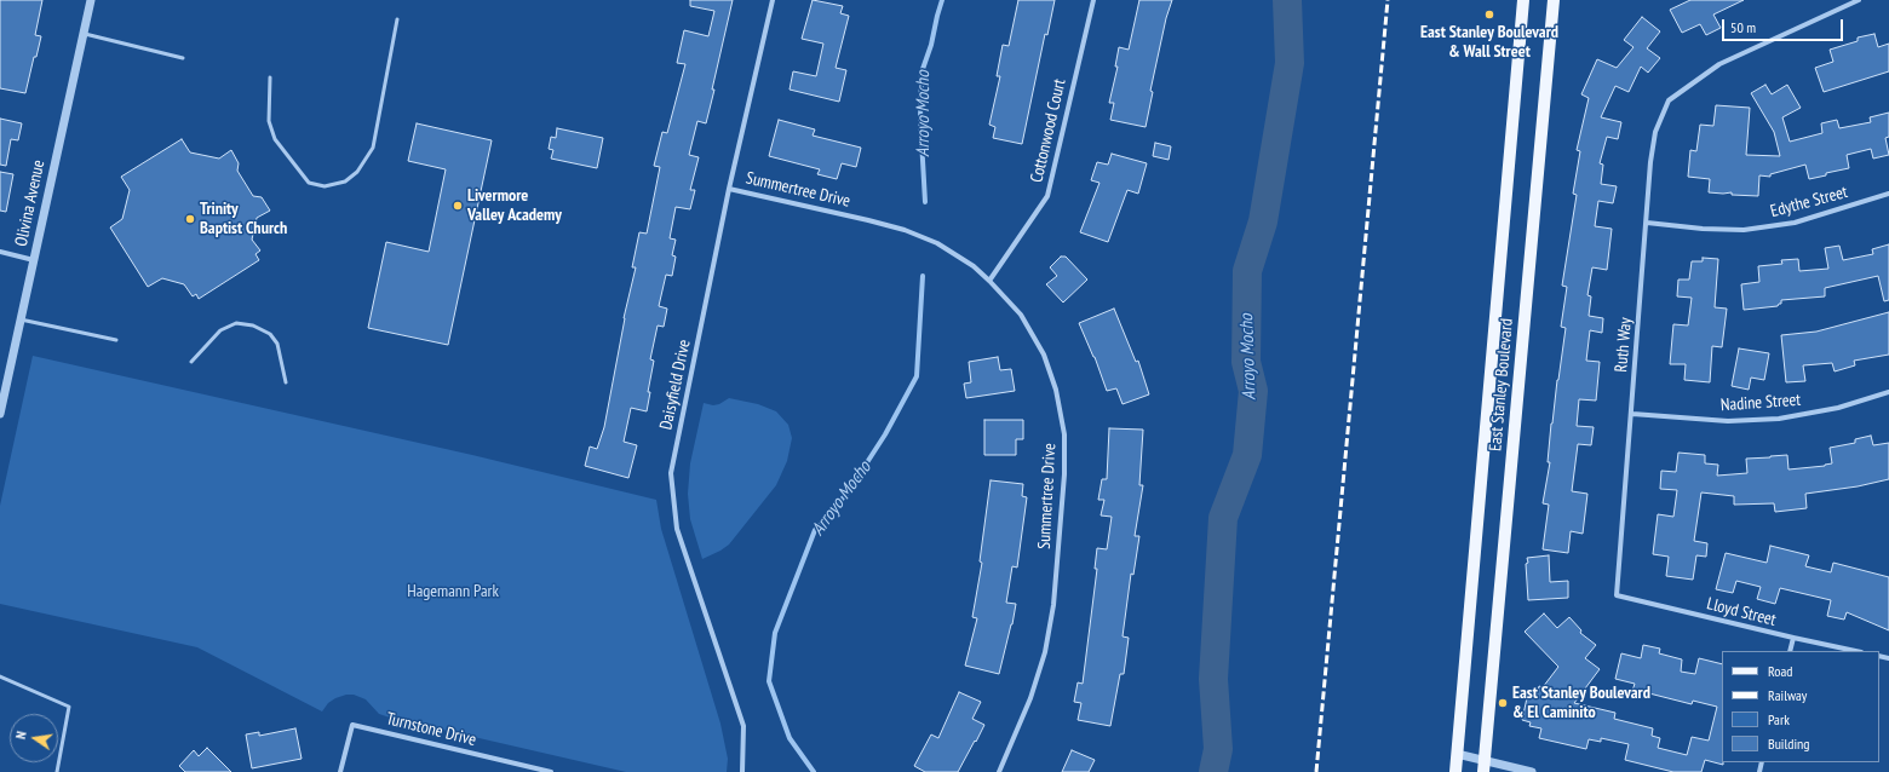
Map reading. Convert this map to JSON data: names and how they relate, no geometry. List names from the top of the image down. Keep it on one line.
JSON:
{"streets":{"main road":["East Stanley Boulevard"],"street":["Cottonwood Court","Summertree Drive","Edythe Street","Olivina Avenue","Ruth Way","Daisyfield Drive","Nadine Street","Lloyd Street","Turnstone Drive"]},"crossings":[["Cottonwood Court","Summertree Drive"],["Summertree Drive","Daisyfield Drive"],["Edythe Street","Ruth Way"],["Ruth Way","Nadine Street"],["Ruth Way","Lloyd Street"]],"water":["Arroyo Mocho"],"parks":["Hagemann Park"],"places":["East Stanley Boulevard & Wall Street","Livermore Valley Academy","Trinity Baptist Church","East Stanley Boulevard & El Caminito"],"legend":["Road","Railway","Park","Building"],"scale_bar":"50 m","north":"left"}
